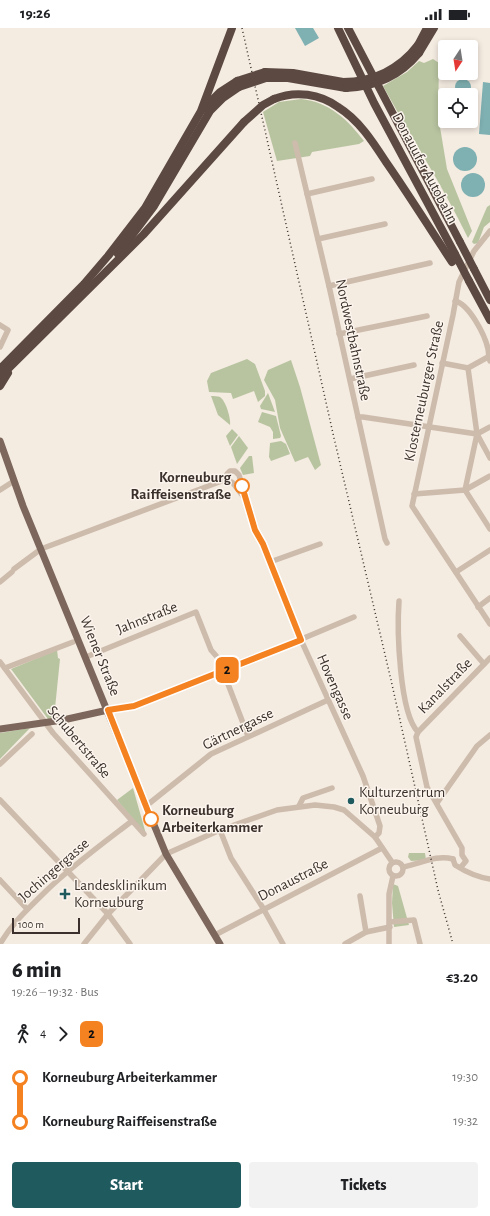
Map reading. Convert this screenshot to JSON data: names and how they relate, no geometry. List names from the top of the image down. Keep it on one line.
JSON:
{"streets":{"highway":["Donauufer Autobahn"],"main road":["Wiener Straße"],"street":["Nordwestbahnstraße","Klosterneuburger Straße","Jahnstraße","Kanalstraße","Hovengasse","Gärtnergasse","Schubertstraße","Jochingergasse","Donaustraße"]},"crossings":[["Jahnstraße","Wiener Straße"],["Wiener Straße","Gärtnergasse"],["Wiener Straße","Donaustraße"],["Hovengasse","Gärtnergasse"],["Schubertstraße","Jochingergasse"]],"places":{"other":["Korneuburg Raiffeisenstraße","Kulturzentrum Korneuburg","Korneuburg Arbeiterkammer"],"health":["Landesklinikum Korneuburg"]},"lines":["bus line 2"],"scale_bar":"100 m","north":"bottom","page":{"status":"19:26","on_map":"2","scale":"100 m","heading":["6 min","19:26 – 19:32 · Bus","€3.20"],"legs":["4","2"],"list":[{"name":"Korneuburg Arbeiterkammer","value":"19:30"},{"name":"Korneuburg Raiffeisenstraße","value":"19:32"}],"buttons":["Start","Tickets"]}}
